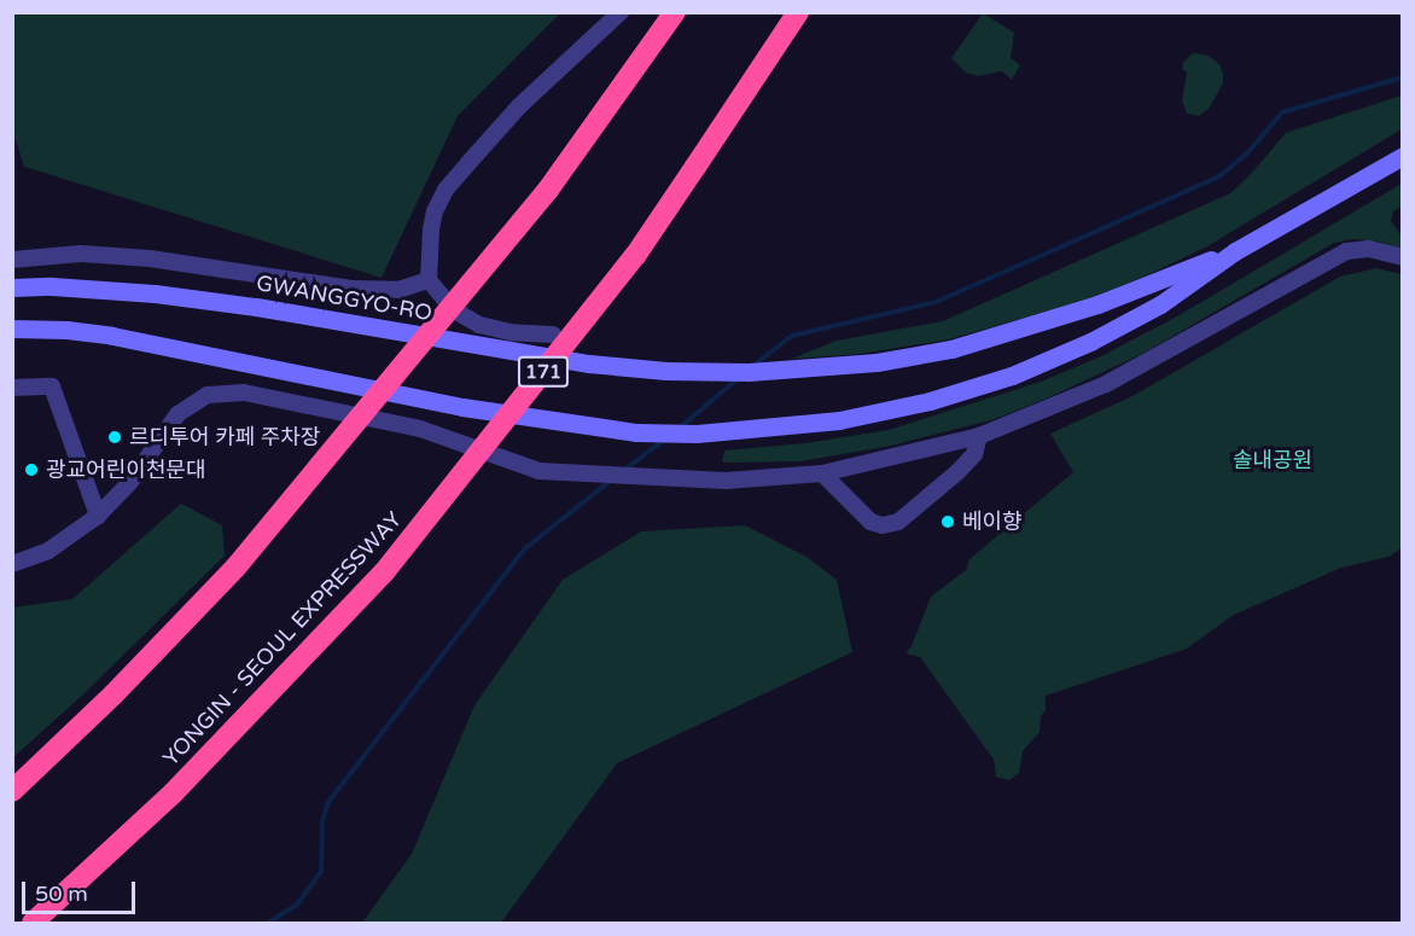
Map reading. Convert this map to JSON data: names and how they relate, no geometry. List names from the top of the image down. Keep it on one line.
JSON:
{"streets":{"highway":["171","YONGIN - SEOUL EXPRESSWAY"],"main road":["GWANGGYO-RO"]},"parks":["솔내공원"],"places":["르디투어 카페 주차장","광교어린이천문대","베이향"],"scale_bar":"50 m"}
